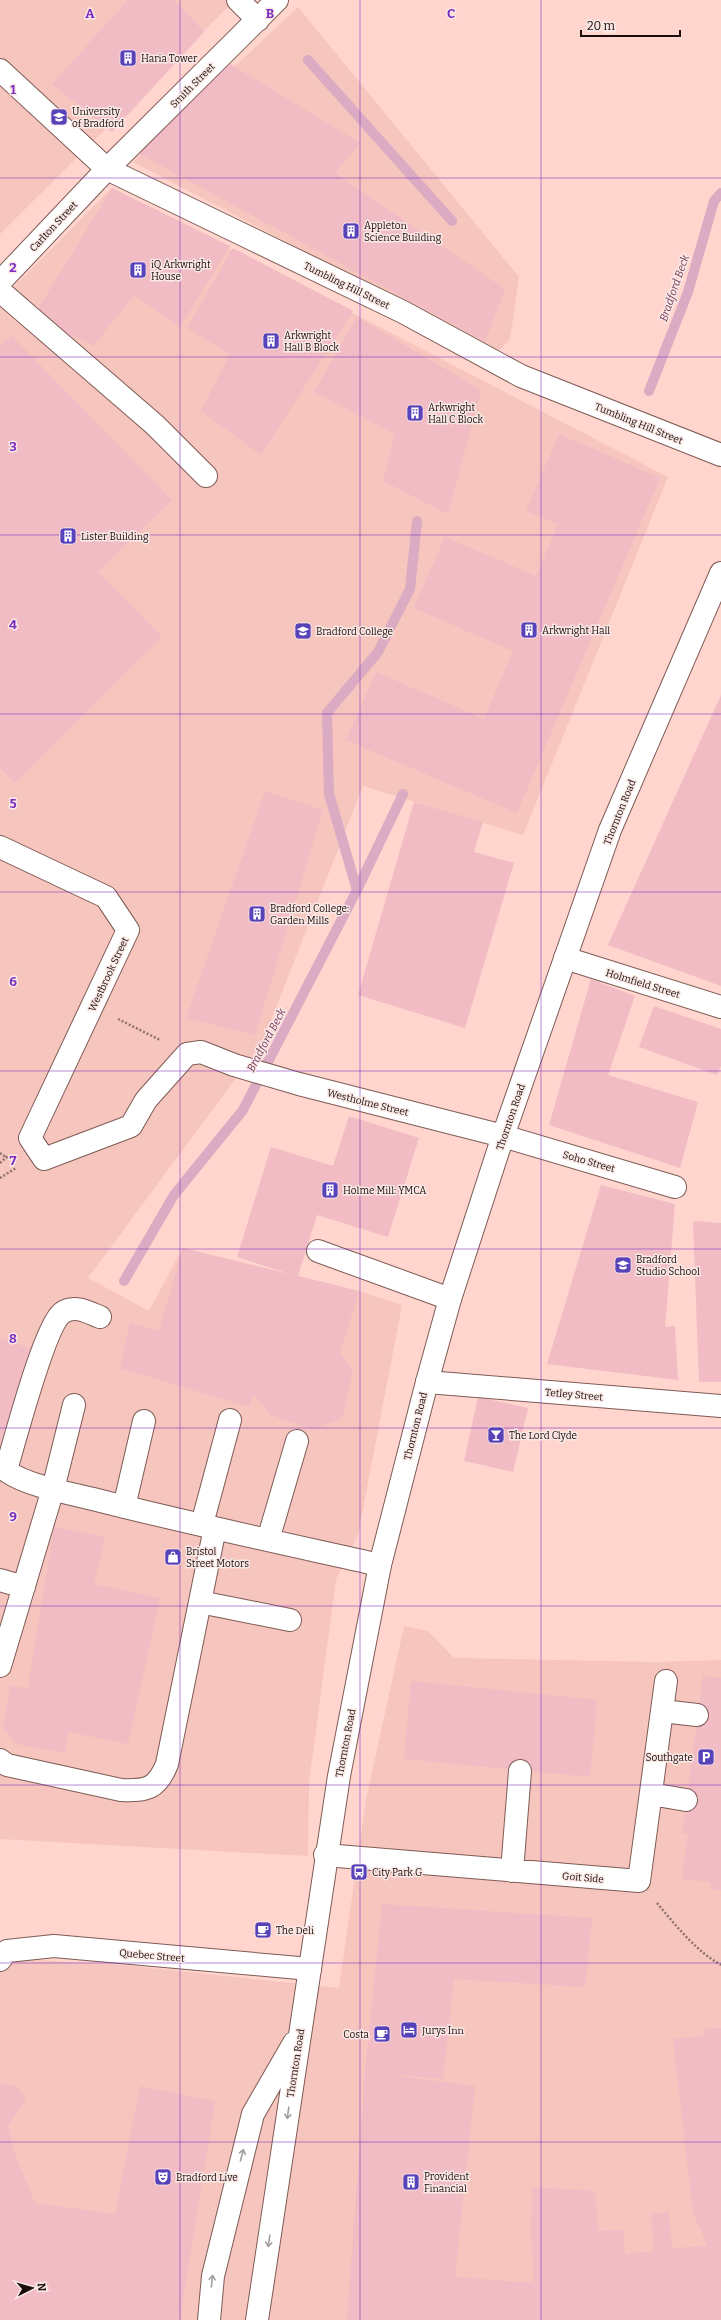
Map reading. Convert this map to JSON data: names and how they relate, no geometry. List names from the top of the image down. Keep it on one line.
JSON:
{"streets":{"street":["Smith Street","Carlton Street","Tumbling Hill Street","Thornton Road","Westbrook Street","Holmfield Street","Westholme Street","Soho Street","Tetley Street","Goit Side","Quebec Street"]},"crossings":[["Smith Street","Carlton Street"],["Smith Street","Tumbling Hill Street"],["Carlton Street","Tumbling Hill Street"],["Thornton Road","Holmfield Street"],["Thornton Road","Westholme Street"],["Thornton Road","Soho Street"],["Thornton Road","Tetley Street"],["Thornton Road","Goit Side"],["Thornton Road","Quebec Street"],["Westbrook Street","Westholme Street"],["Westholme Street","Soho Street"]],"water":["Bradford Beck"],"places":{"building":["Haria Tower","Appleton Science Building","iQ Arkwright House","Arkwright Hall B Block","Arkwright Hall C Block","Lister Building","Arkwright Hall","Bradford College: Garden Mills","Holme Mill: YMCA","Provident Financial"],"school or university":["University of Bradford","Bradford College","Bradford Studio School"],"bar":["The Lord Clyde"],"shop":["Bristol Street Motors"],"parking":["Southgate"],"bus stop":["City Park G"],"cafe":["The Deli","Costa"],"hotel":["Jurys Inn"],"theatre":["Bradford Live"]},"scale_bar":"20 m","north":"right","grid":{"columns":["A","B","C"],"rows":["1","2","3","4","5","6","7","8","9"]}}
